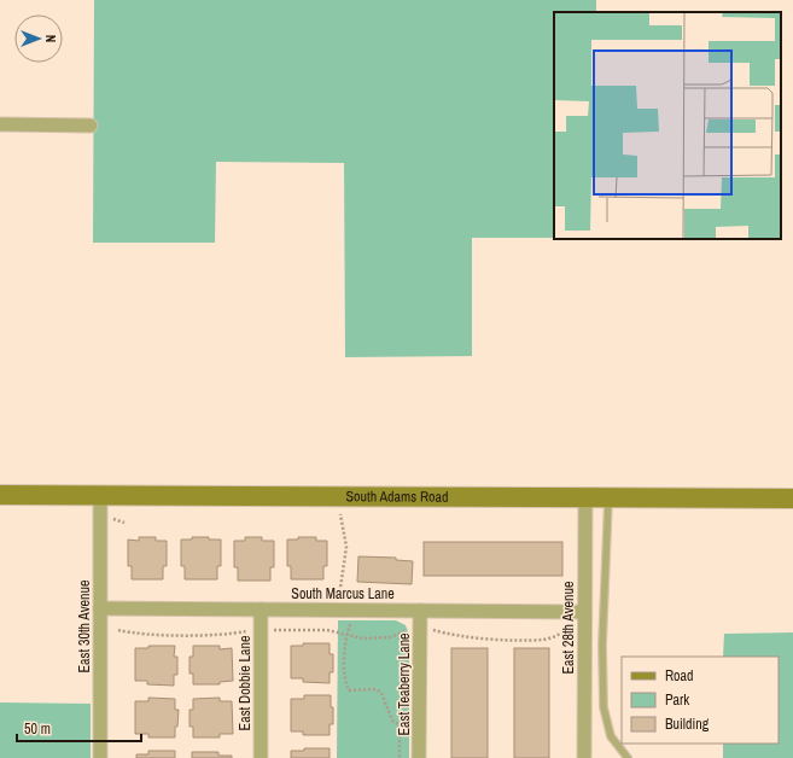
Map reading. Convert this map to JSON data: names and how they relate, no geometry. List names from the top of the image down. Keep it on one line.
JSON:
{"streets":{"street":["South Adams Road","South Marcus Lane","East 30th Avenue","East 28th Avenue","East Dobbie Lane","East Teaberry Lane"]},"crossings":[["South Adams Road","East 30th Avenue"],["South Adams Road","East 28th Avenue"],["South Marcus Lane","East 30th Avenue"],["South Marcus Lane","East 28th Avenue"],["South Marcus Lane","East Dobbie Lane"],["South Marcus Lane","East Teaberry Lane"]],"legend":["Road","Park","Building"],"scale_bar":"50 m","north":"right"}
